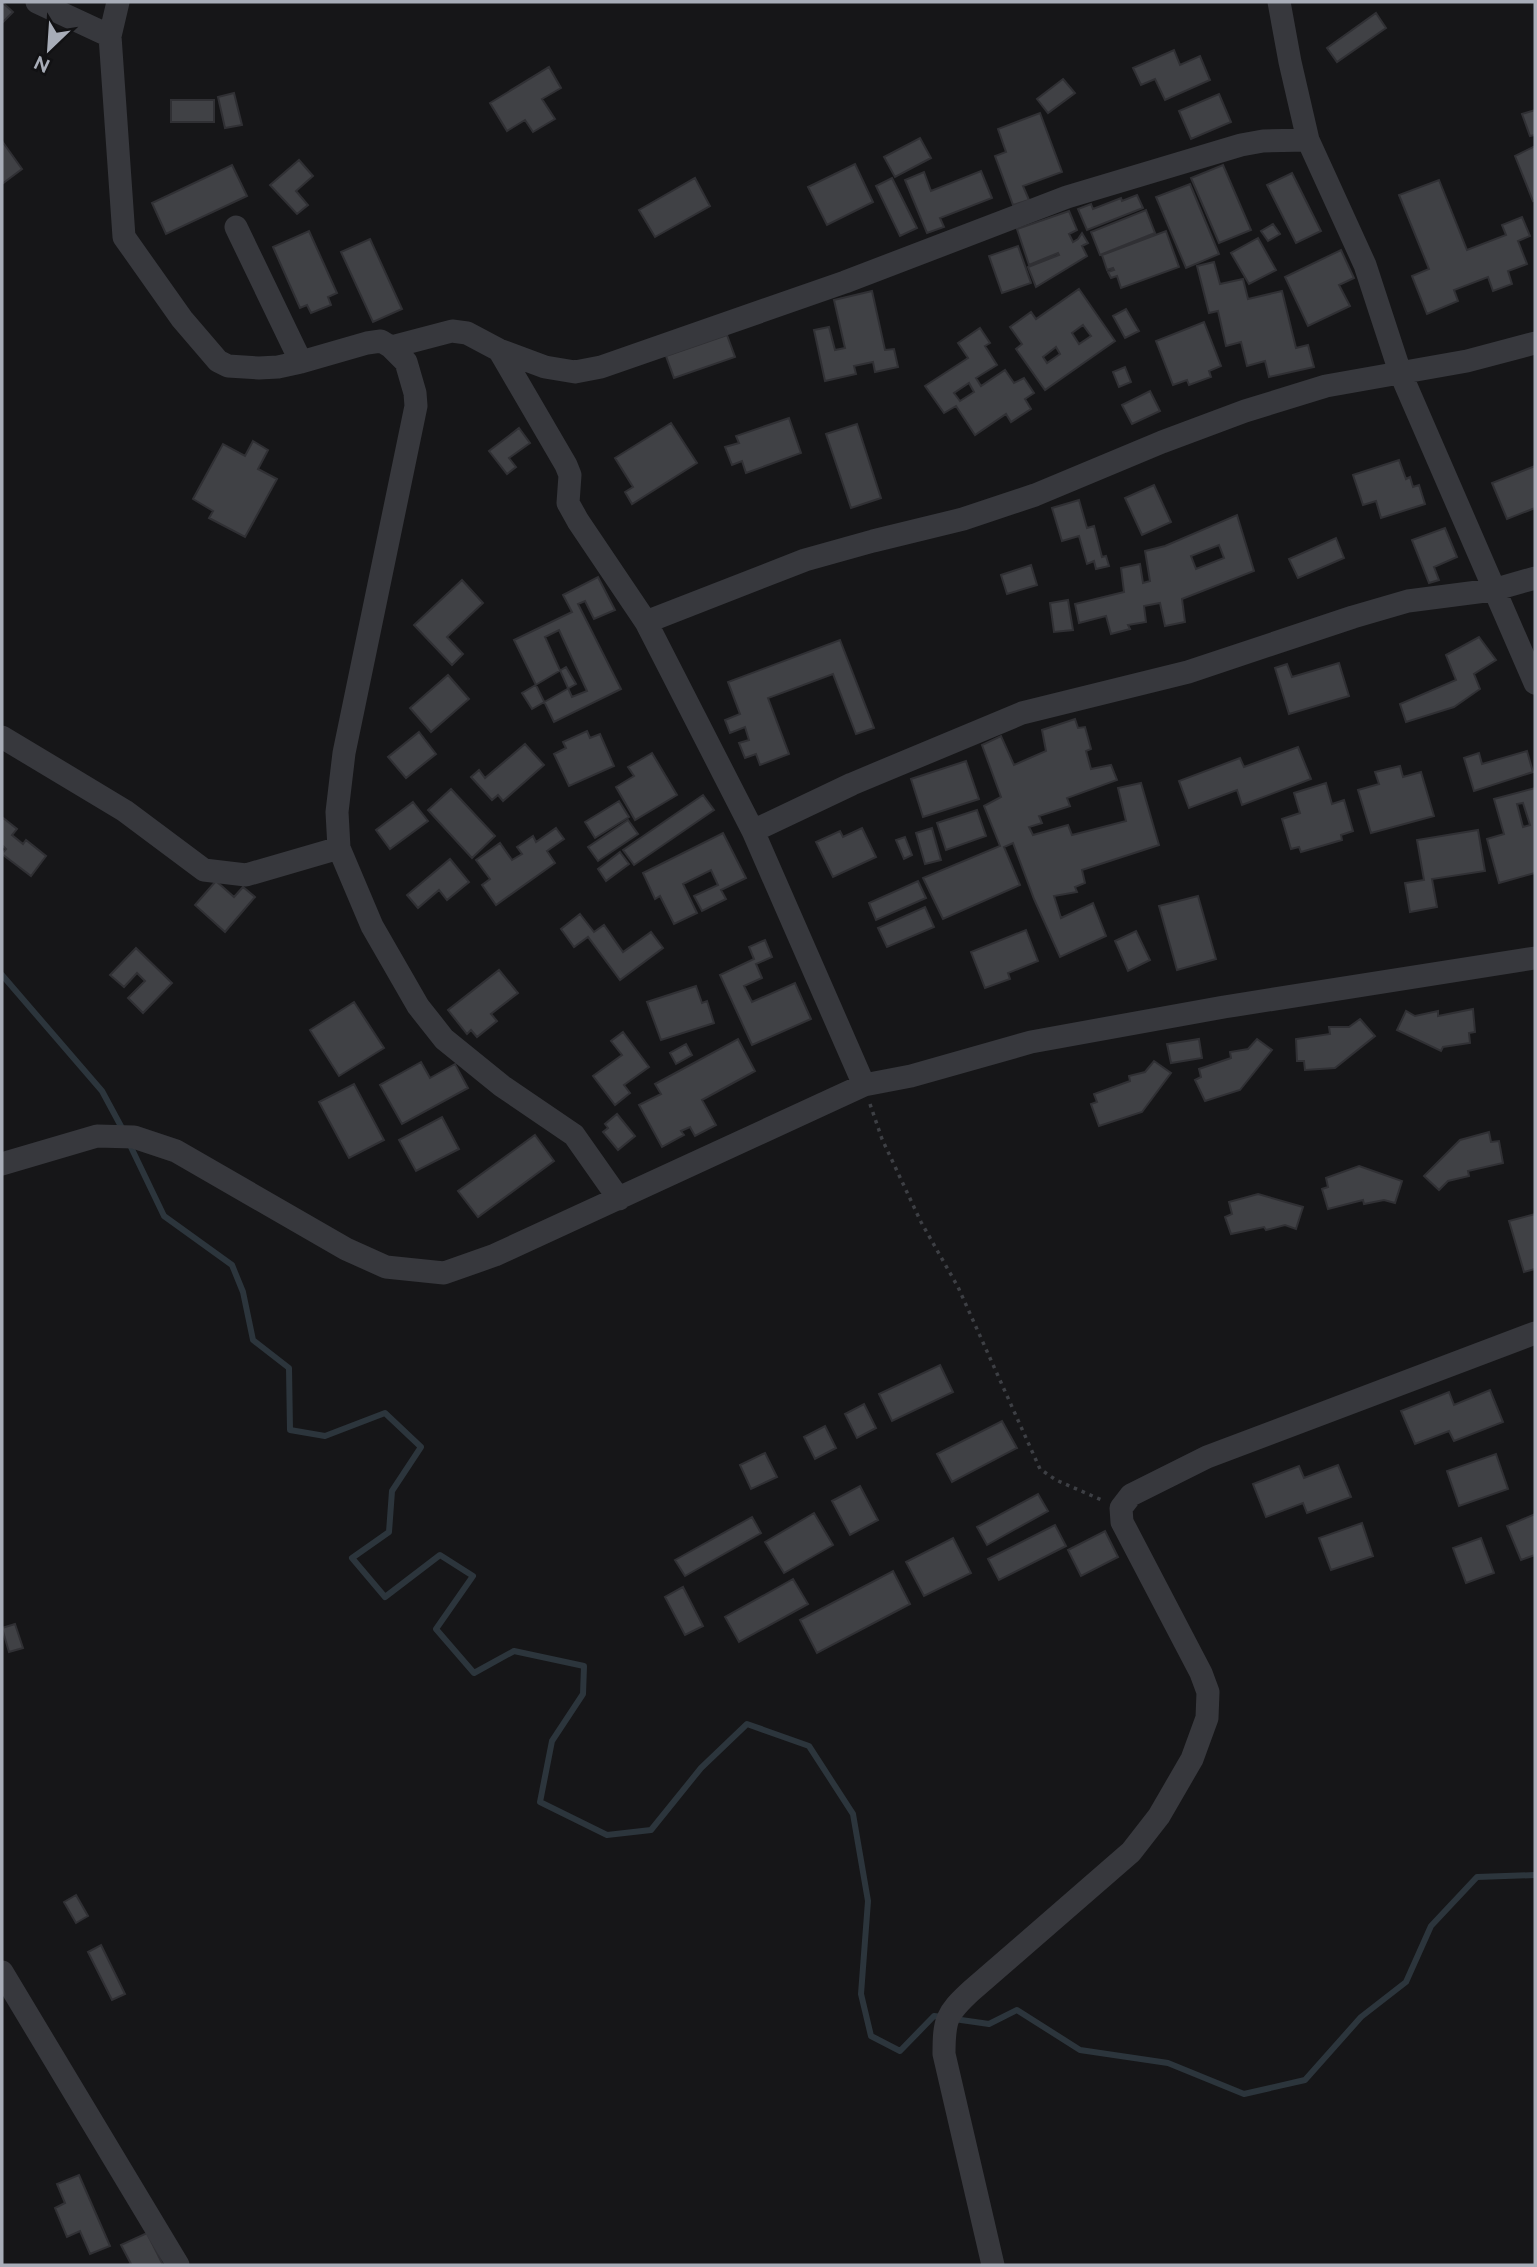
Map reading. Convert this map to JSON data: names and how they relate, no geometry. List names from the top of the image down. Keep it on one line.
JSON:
{"north":"bottom left"}
